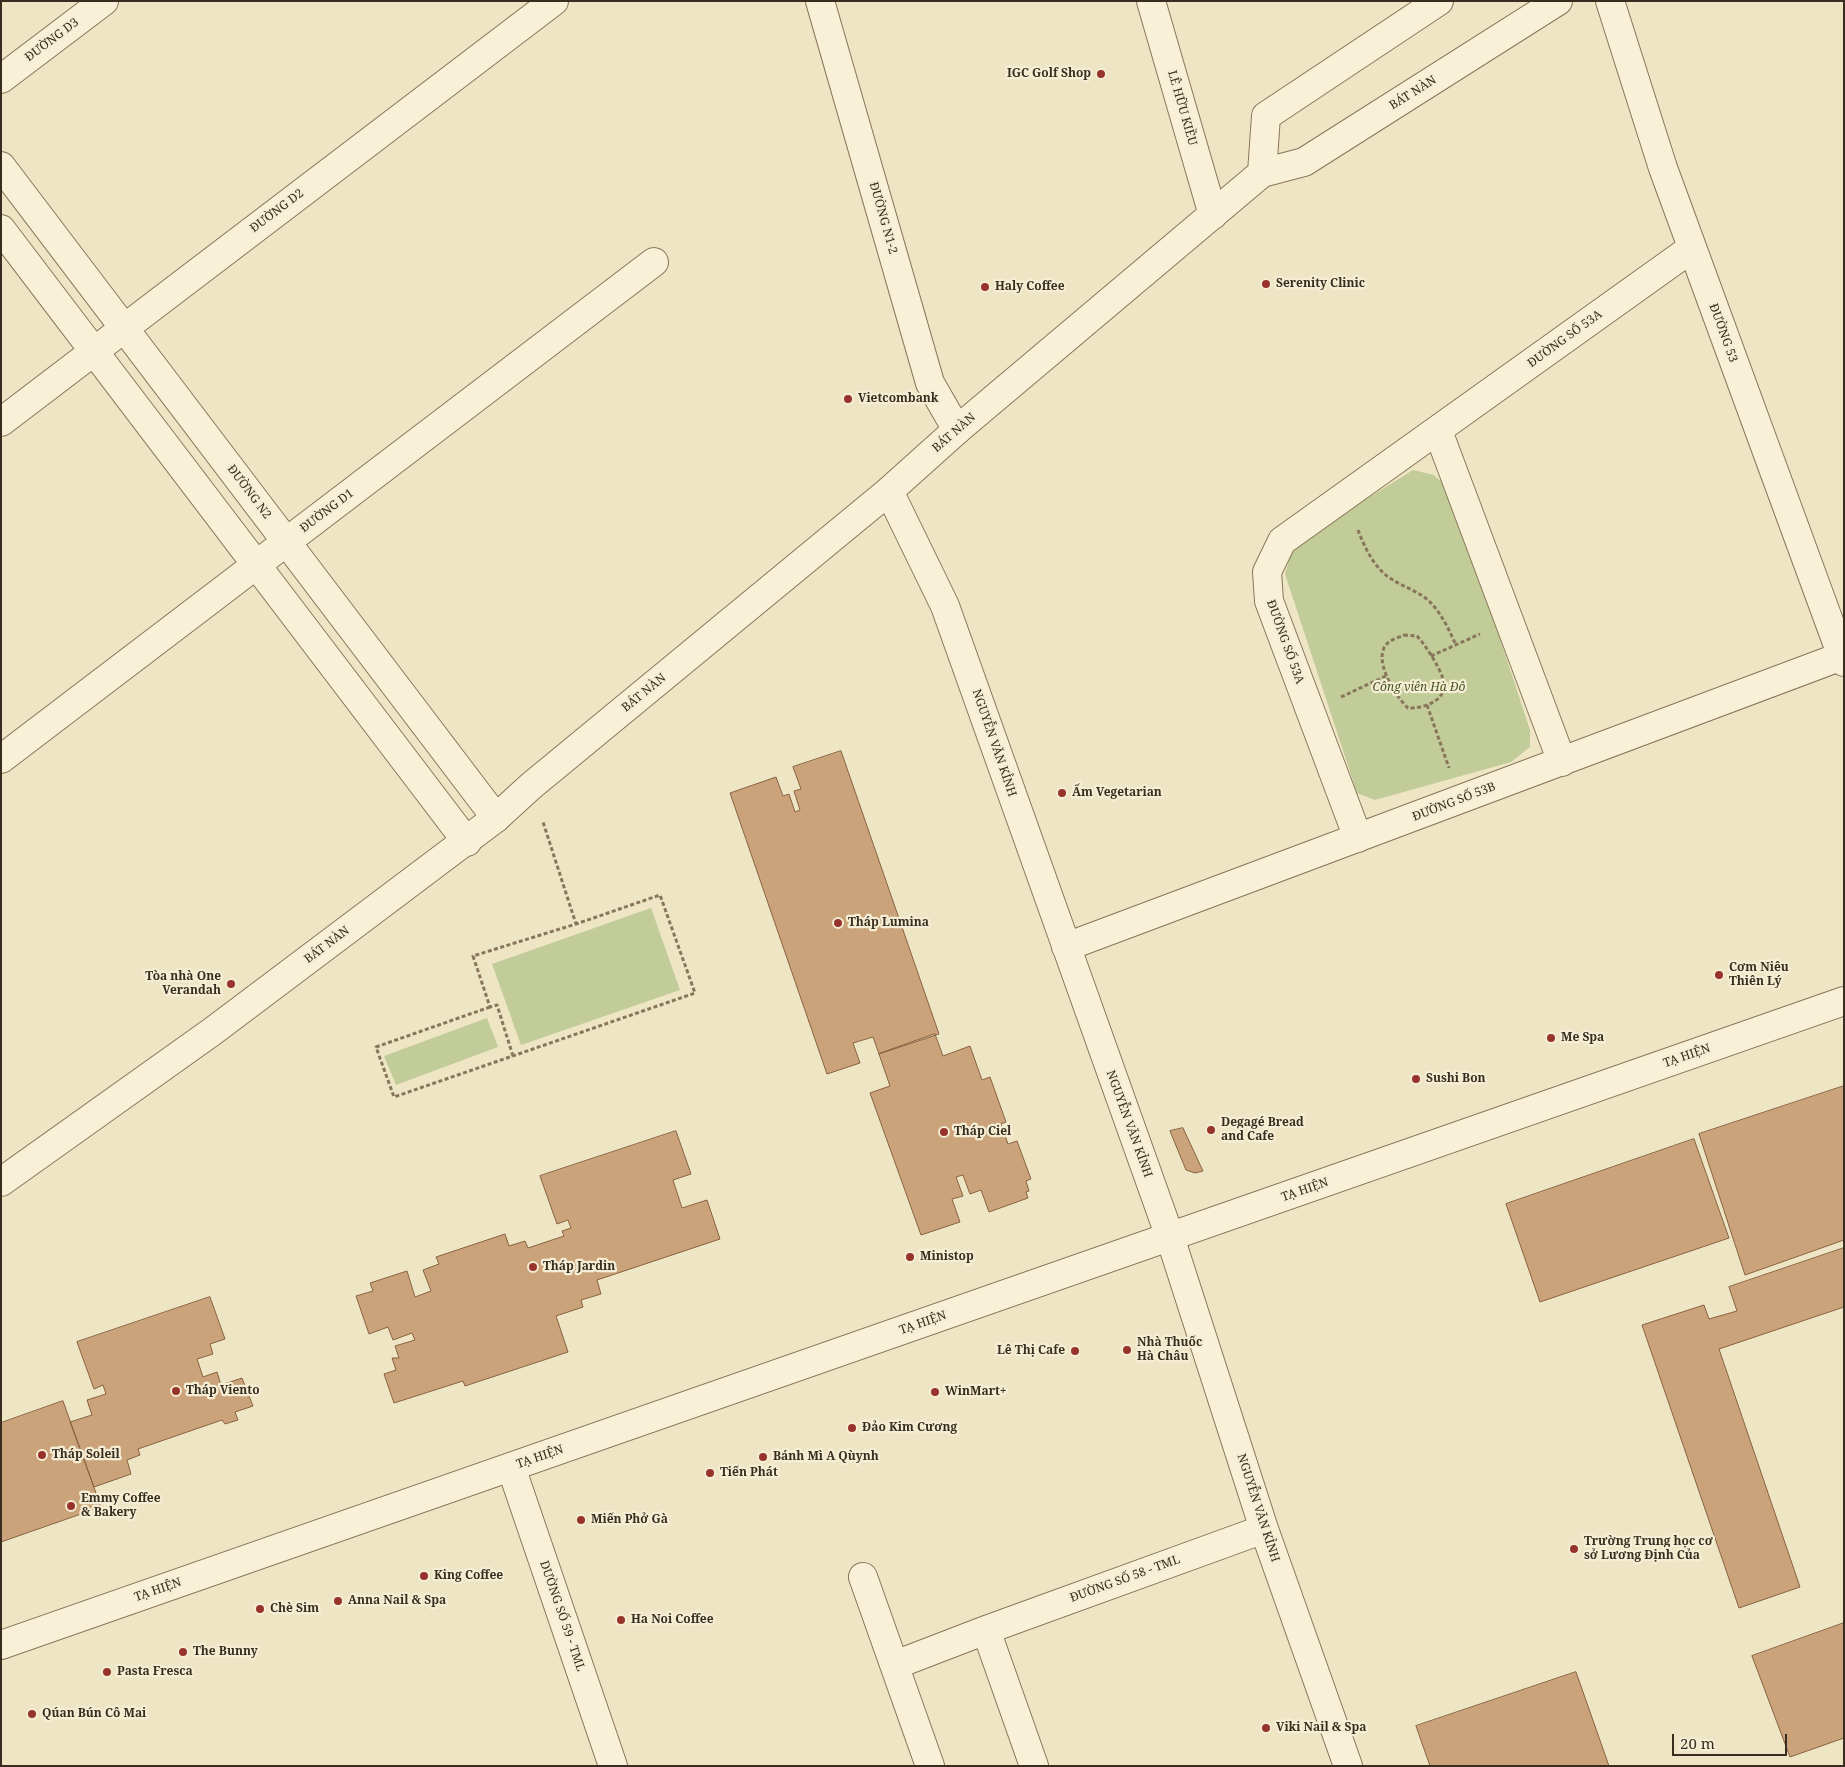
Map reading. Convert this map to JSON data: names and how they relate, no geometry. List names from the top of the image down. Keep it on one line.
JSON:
{"streets":{"street":["ĐƯỜNG D3","BÁT NÀN","LÊ HỮU KIỀU","ĐƯỜNG D2","ĐƯỜNG N1-2","ĐƯỜNG 53","ĐƯỜNG SỐ 53A","ĐƯỜNG N2","ĐƯỜNG D1","NGUYỄN VĂN KỈNH","ĐƯỜNG SỐ 53B","TẠ HIỆN","ĐƯỜNG SỐ 58 - TML","DƯỜNG SỐ 59 - TML"]},"crossings":[["BÁT NÀN","LÊ HỮU KIỀU"],["BÁT NÀN","ĐƯỜNG N1-2"],["BÁT NÀN","ĐƯỜNG N2"],["BÁT NÀN","NGUYỄN VĂN KỈNH"],["ĐƯỜNG D2","ĐƯỜNG N2"],["ĐƯỜNG 53","ĐƯỜNG SỐ 53A"],["ĐƯỜNG 53","ĐƯỜNG SỐ 53B"],["ĐƯỜNG SỐ 53A","ĐƯỜNG SỐ 53B"],["ĐƯỜNG N2","ĐƯỜNG D1"],["NGUYỄN VĂN KỈNH","ĐƯỜNG SỐ 53B"],["NGUYỄN VĂN KỈNH","TẠ HIỆN"],["NGUYỄN VĂN KỈNH","ĐƯỜNG SỐ 58 - TML"],["TẠ HIỆN","DƯỜNG SỐ 59 - TML"]],"parks":["Công viên Hà Đô"],"places":["IGC Golf Shop","Serenity Clinic","Haly Coffee","Vietcombank","Ấm Vegetarian","Tháp Lumina","Cơm Niêu Thiên Lý","Tòa nhà One Verandah","Me Spa","Sushi Bon","Degagé Bread and Cafe","Tháp Ciel","Ministop","Tháp Jardin","Nhà Thuốc Hà Châu","Lê Thị Cafe","Tháp Viento","WinMart+","Đảo Kim Cương","Tháp Soleil","Bánh Mì A Qùynh","Tiến Phát","Emmy Coffee & Bakery","Miến Phở Gà","Trường Trung học cơ sở Lương Định Của","King Coffee","Anna Nail & Spa","Chè Sim","Ha Noi Coffee","The Bunny","Pasta Fresca","Qúan Bún Cô Mai","Viki Nail & Spa"],"scale_bar":"20 m"}
